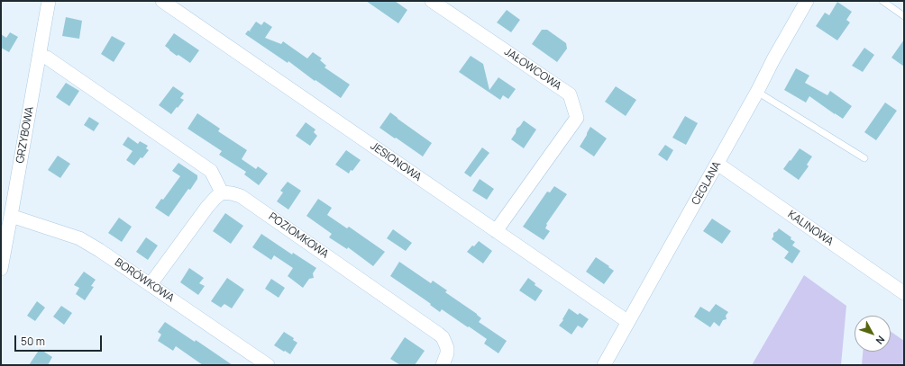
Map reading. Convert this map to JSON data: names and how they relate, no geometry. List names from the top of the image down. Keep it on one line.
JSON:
{"streets":{"street":["JAŁOWCOWA","GRZYBOWA","JESIONOWA","CEGLANA","KALINOWA","POZIOMKOWA","BORÓWKOWA"]},"crossings":[["JAŁOWCOWA","JESIONOWA"],["GRZYBOWA","BORÓWKOWA"],["JESIONOWA","CEGLANA"],["CEGLANA","KALINOWA"]],"scale_bar":"50 m","north":"bottom right"}
